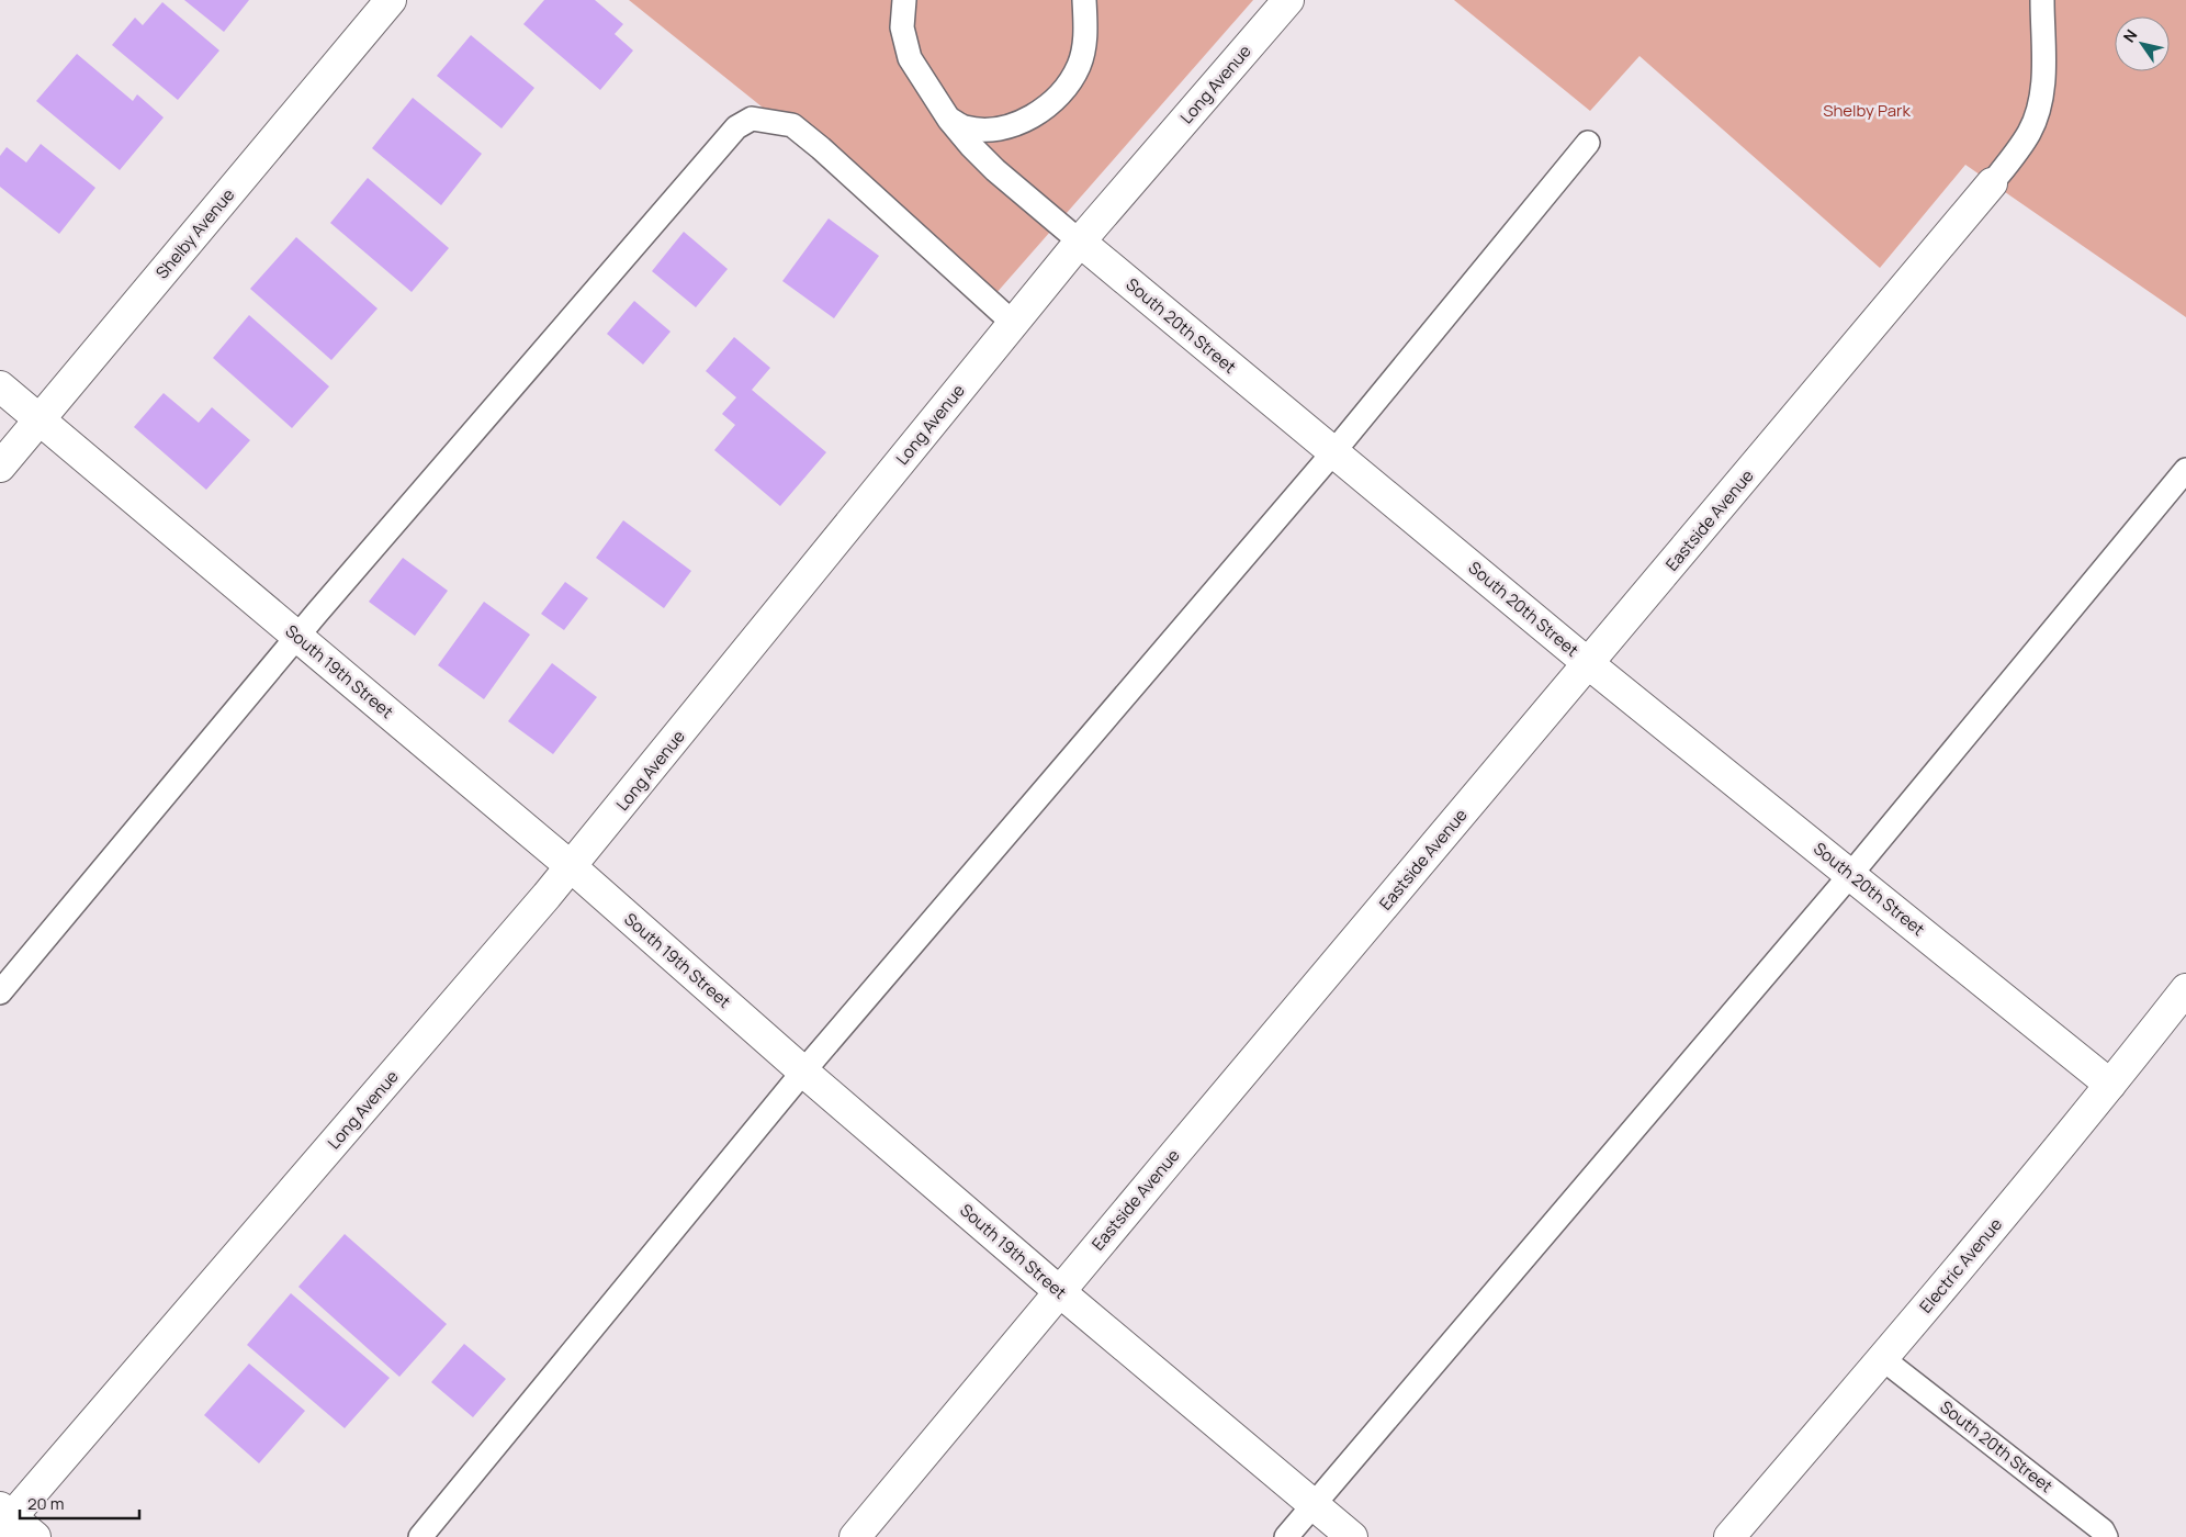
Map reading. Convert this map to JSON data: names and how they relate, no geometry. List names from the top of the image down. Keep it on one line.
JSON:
{"streets":{"street":["Long Avenue","Shelby Avenue","South 20th Street","Eastside Avenue","South 19th Street","Electric Avenue"]},"crossings":[["Long Avenue","South 20th Street"],["Long Avenue","South 19th Street"],["Shelby Avenue","South 19th Street"],["South 20th Street","Eastside Avenue"],["South 20th Street","Electric Avenue"],["Eastside Avenue","South 19th Street"]],"parks":["Shelby Park"],"scale_bar":"20 m","north":"top left"}
